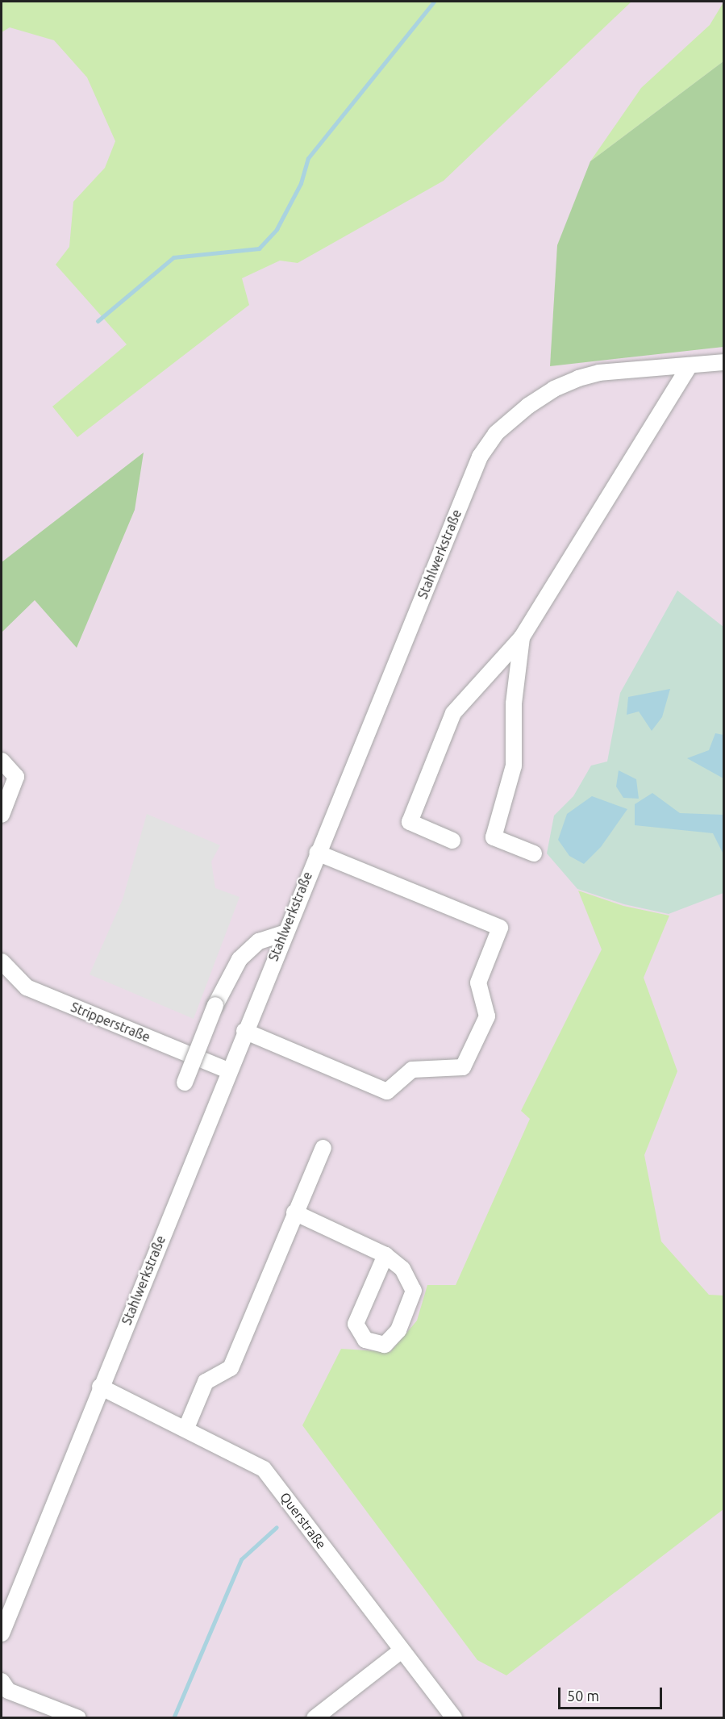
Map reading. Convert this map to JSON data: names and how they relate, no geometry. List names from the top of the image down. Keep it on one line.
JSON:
{"streets":{"street":["Stahlwerkstraße","Stripperstraße","Querstraße"]},"crossings":[["Stahlwerkstraße","Stripperstraße"],["Stahlwerkstraße","Querstraße"]],"scale_bar":"50 m"}
